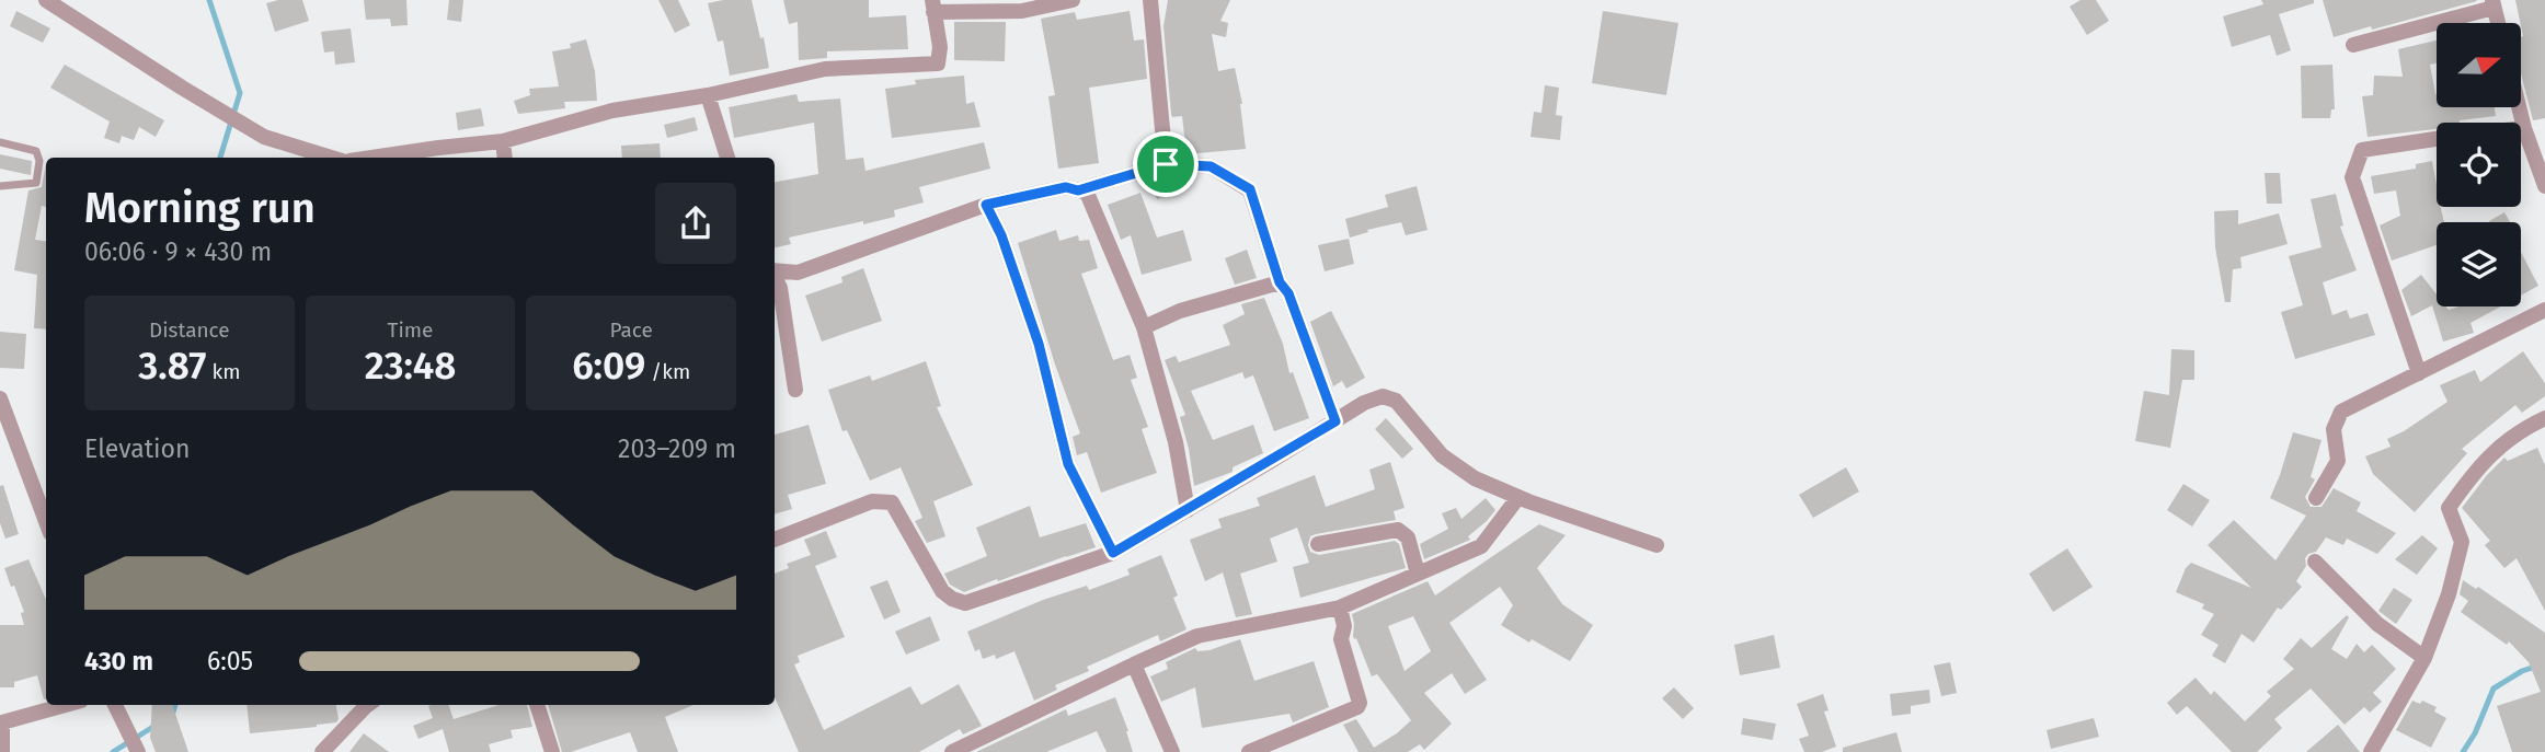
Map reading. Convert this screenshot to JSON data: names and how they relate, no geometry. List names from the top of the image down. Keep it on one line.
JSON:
{"north":"right","page":{"heading":["Morning run","06:06 · 9 × 430 m"],"stats":[["Distance","3.87 km"],["Time","23:48"],["Pace","6:09 /km"]],"chart":["Elevation","203–209 m"],"list":[{"name":"430 m","note":"6:05"}]}}
